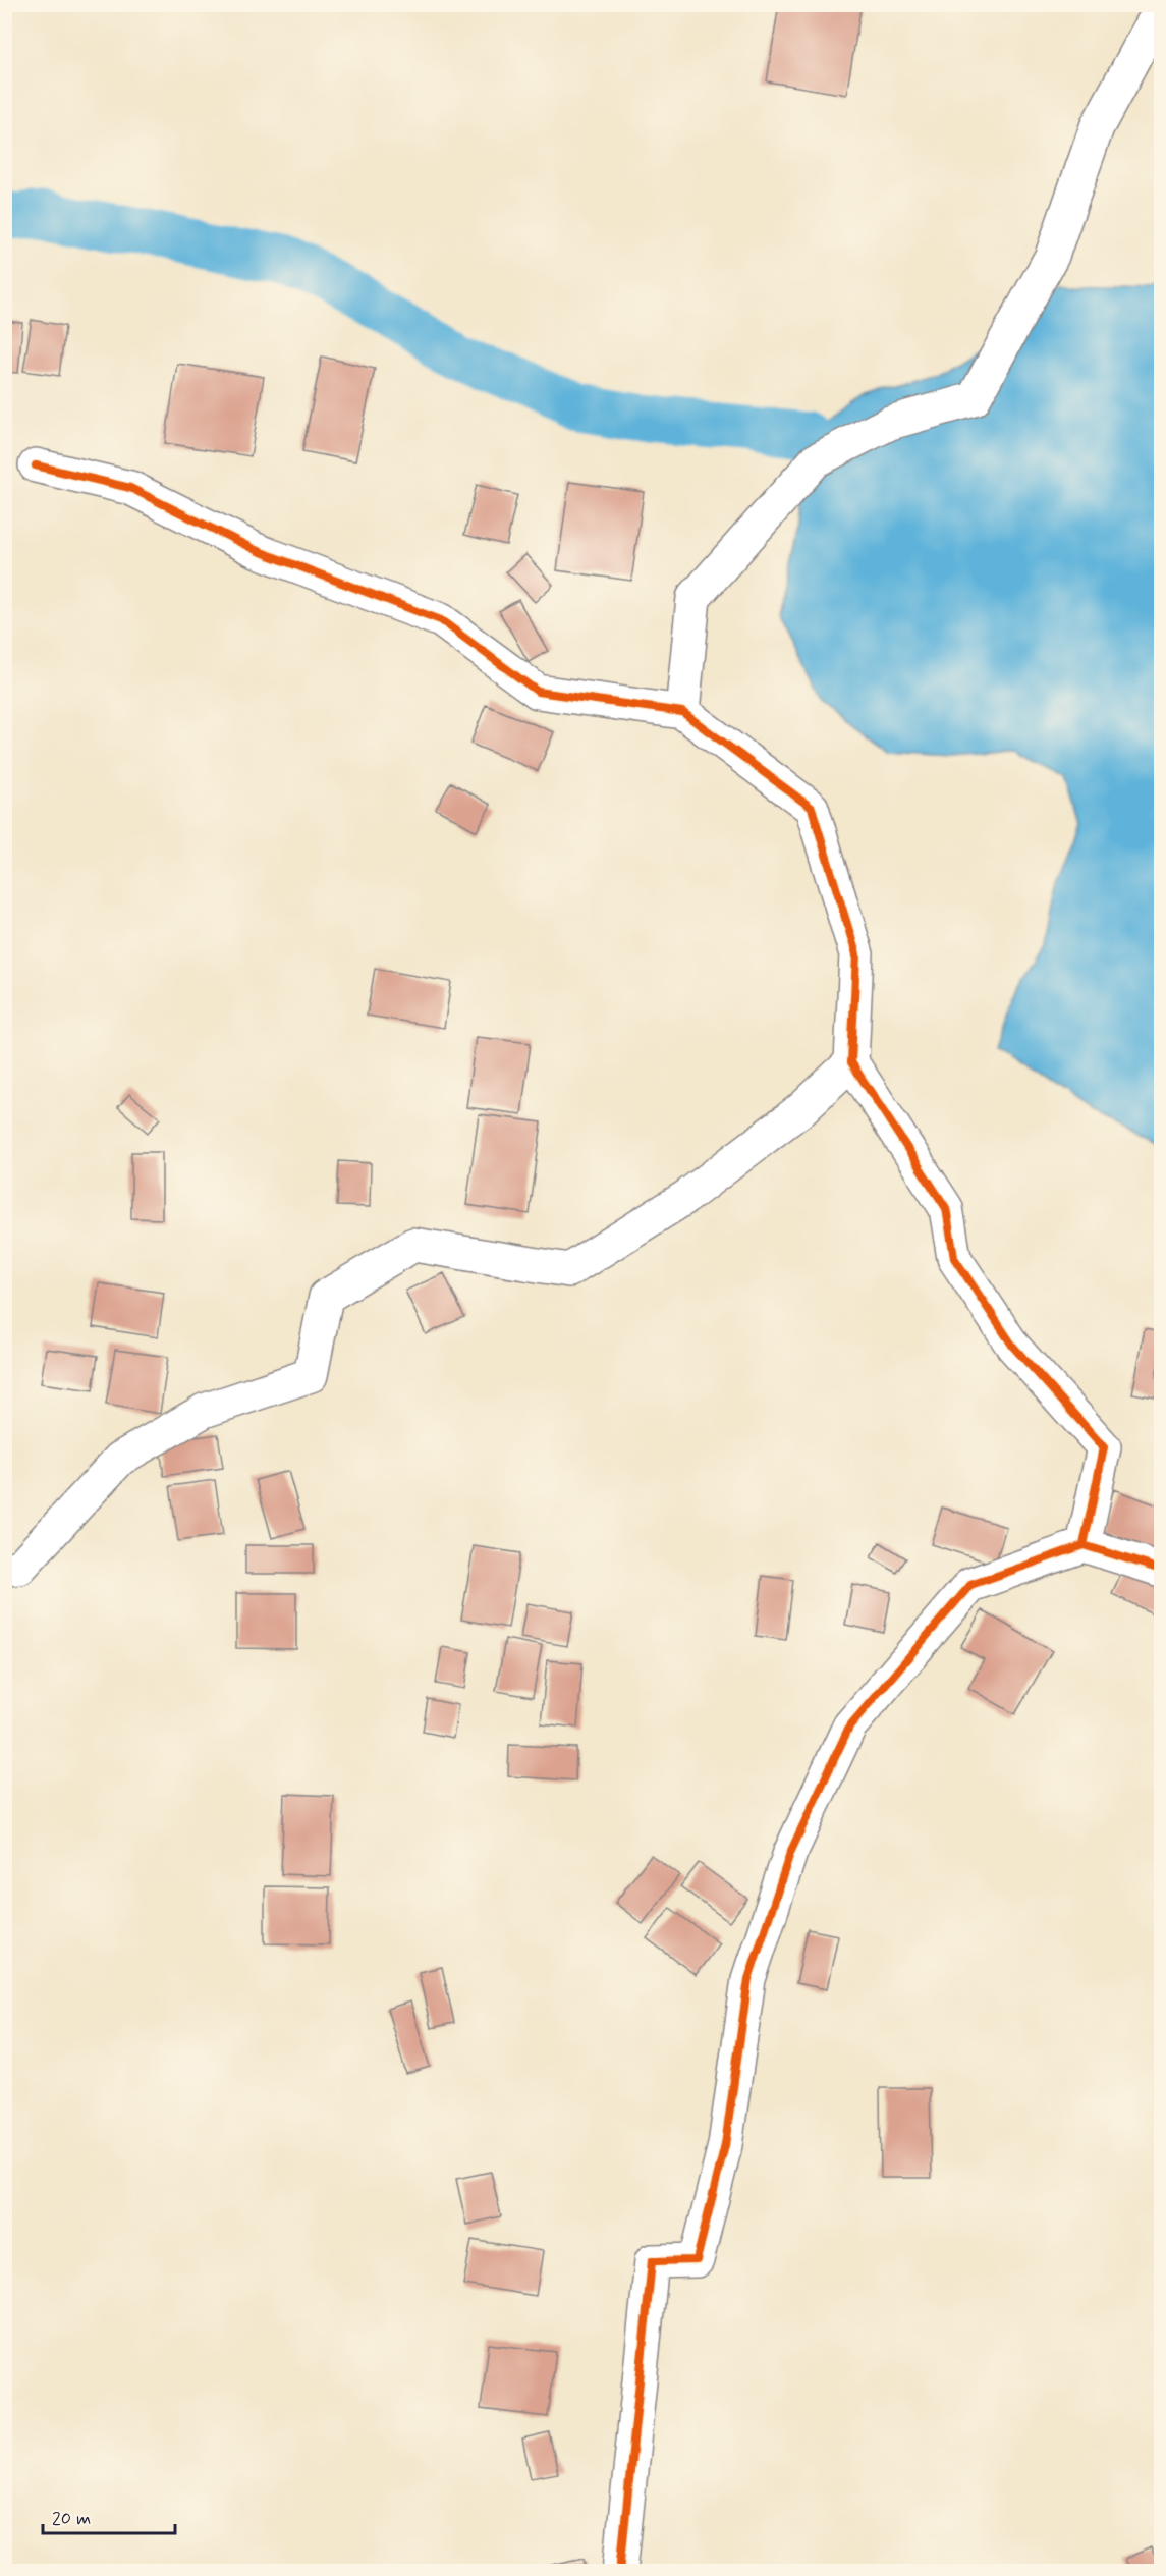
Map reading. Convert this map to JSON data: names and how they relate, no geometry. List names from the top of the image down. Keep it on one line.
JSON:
{"scale_bar":"20 m"}
